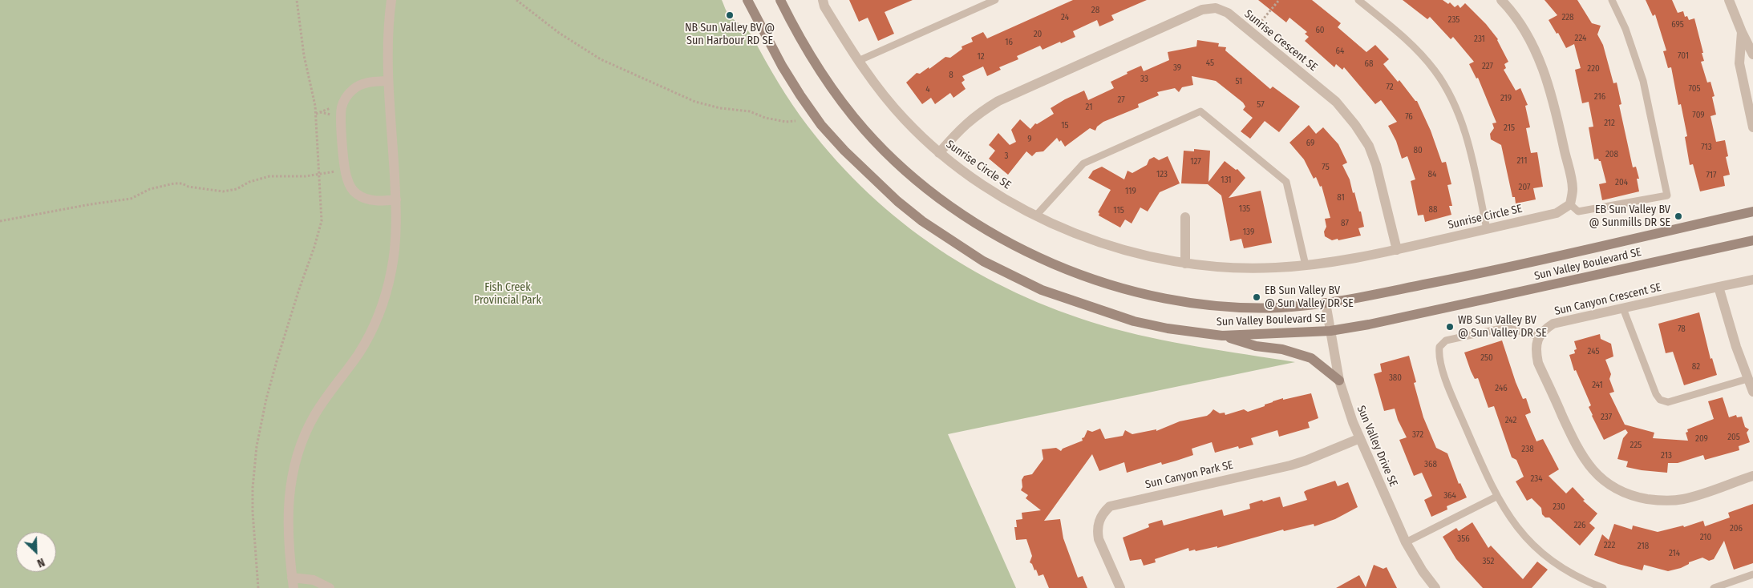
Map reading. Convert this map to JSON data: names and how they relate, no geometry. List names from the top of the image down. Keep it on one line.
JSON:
{"streets":{"main road":["Sun Valley Boulevard SE"],"street":["Sunrise Crescent SE","Sunrise Circle SE","Sun Canyon Crescent SE","Sun Valley Drive SE","Sun Canyon Park SE"]},"crossings":[["Sunrise Crescent SE","Sunrise Circle SE"],["Sun Valley Boulevard SE","Sun Valley Drive SE"],["Sun Valley Drive SE","Sun Canyon Park SE"]],"parks":["Fish Creek Provincial Park"],"places":["NB Sun Valley BV @ Sun Harbour RD SE","EB Sun Valley BV @ Sunmills DR SE","EB Sun Valley BV @ Sun Valley DR SE","WB Sun Valley BV @ Sun Valley DR SE"],"house_numbers":["28","24","228","235","695","60","20","224","231","16","64","701","12","45","68","227","39","220","8","33","51","72","705","4","216","219","27","57","21","709","76","212","15","215","9","69","713","80","208","3","211","127","75","123","84","717","131","204","207","119","81","135","88","115","87","139","78","245","250","82","380","241","246","237","242","372","205","209","225","238","213","368","234","364","230","226","206","210","356","222","218","214","352"],"north":"bottom right"}
